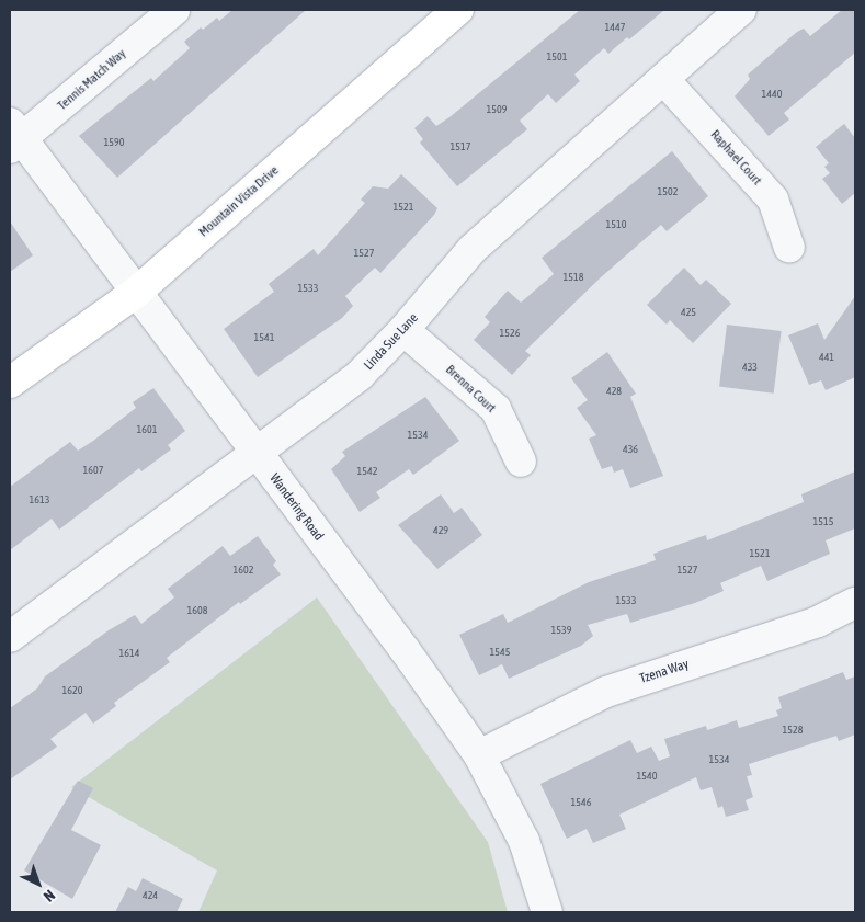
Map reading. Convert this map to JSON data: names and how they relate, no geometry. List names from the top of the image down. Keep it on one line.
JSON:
{"streets":{"main road":["Mountain Vista Drive"],"street":["Tennis Match Way","Raphael Court","Linda Sue Lane","Brenna Court","Wandering Road","Tzena Way"]},"crossings":[["Tennis Match Way","Wandering Road"],["Raphael Court","Linda Sue Lane"],["Mountain Vista Drive","Wandering Road"],["Linda Sue Lane","Brenna Court"],["Linda Sue Lane","Wandering Road"],["Wandering Road","Tzena Way"]],"house_numbers":["1447","1501","1440","1509","1590","1517","1502","1521","1510","1527","1518","1533","425","1526","1541","441","433","428","1601","1534","436","1607","1542","1613","1515","429","1521","1602","1527","1533","1608","1539","1545","1614","1620","1528","1534","1540","1546","424"],"north":"bottom right"}
